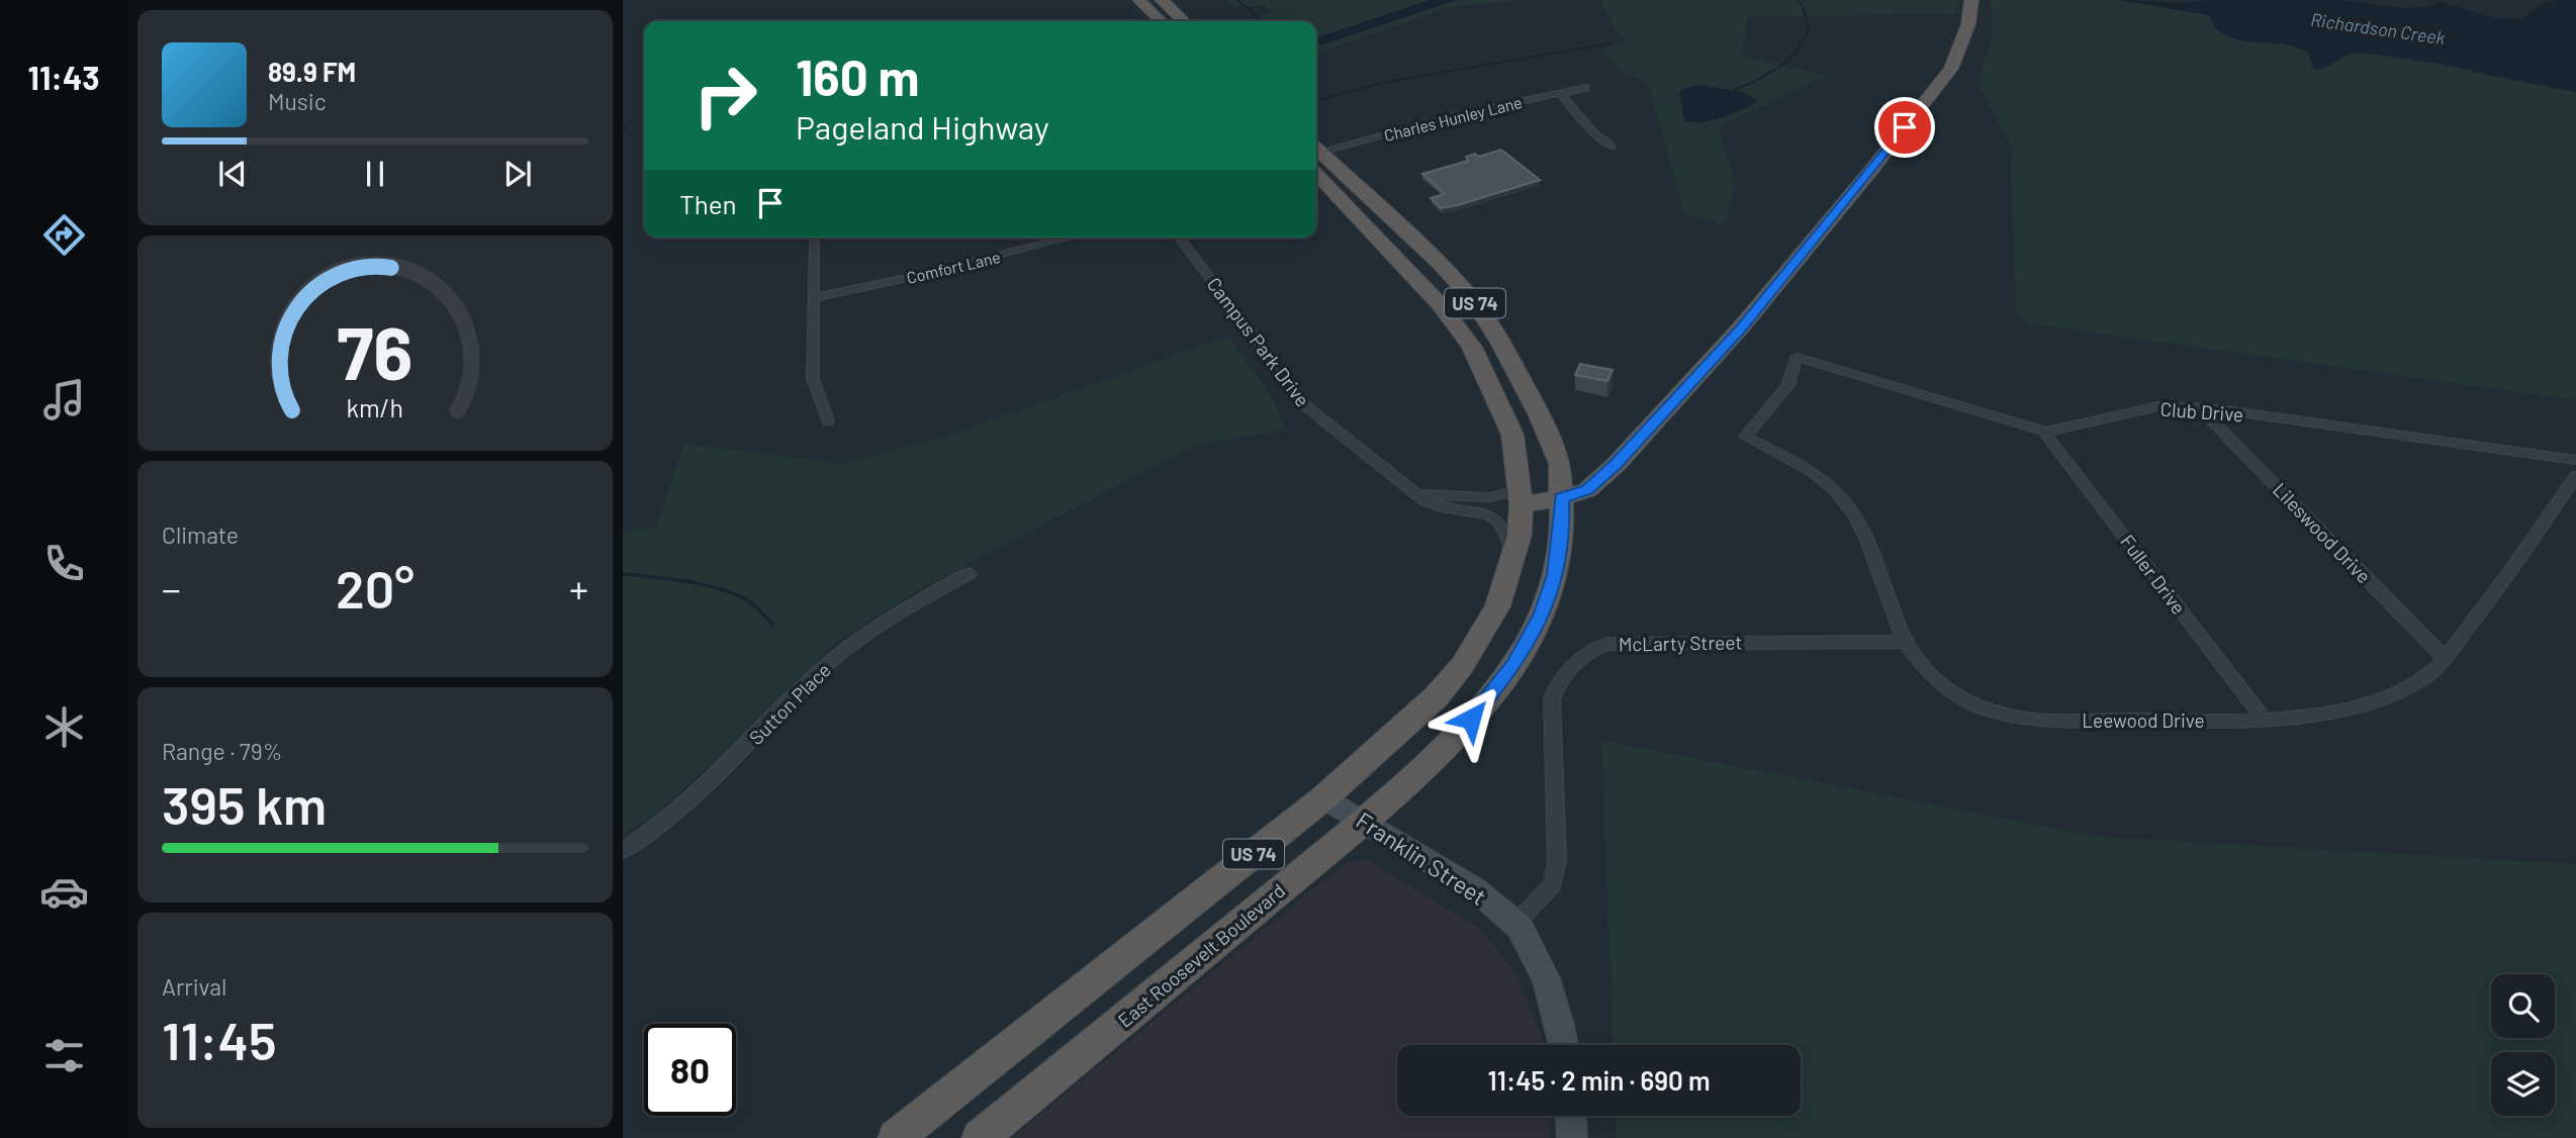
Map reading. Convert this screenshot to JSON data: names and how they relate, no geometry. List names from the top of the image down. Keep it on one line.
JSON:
{"streets":{"highway":["US 74","East Roosevelt Boulevard"],"main road":["Franklin Street"],"street":["Charles Hunley Lane","Comfort Lane","Campus Park Drive","Club Drive","Lileswood Drive","Fuller Drive","McLarty Street","Sutton Place","Leewood Drive"]},"crossings":[["US 74","Campus Park Drive"],["US 74","Franklin Street"],["Club Drive","Lileswood Drive"],["Club Drive","Fuller Drive"],["Club Drive","Leewood Drive"],["Lileswood Drive","Leewood Drive"],["Fuller Drive","Leewood Drive"],["McLarty Street","Leewood Drive"],["McLarty Street","Franklin Street"],["Franklin Street","East Roosevelt Boulevard"]],"water":["Richardson Creek"],"page":{"tabs":"11:43","turn":["160 m","Pageland Highway"],"song":["89.9 FM","Music"],"then":"Then","tile":["Climate",["Range · 79%","395 km"],["Arrival","11:45"]],"heat":["−","20°","+"],"limit":"80","trip":"11:45 · 2 min · 690 m","gauge":["76","km/h"]}}
